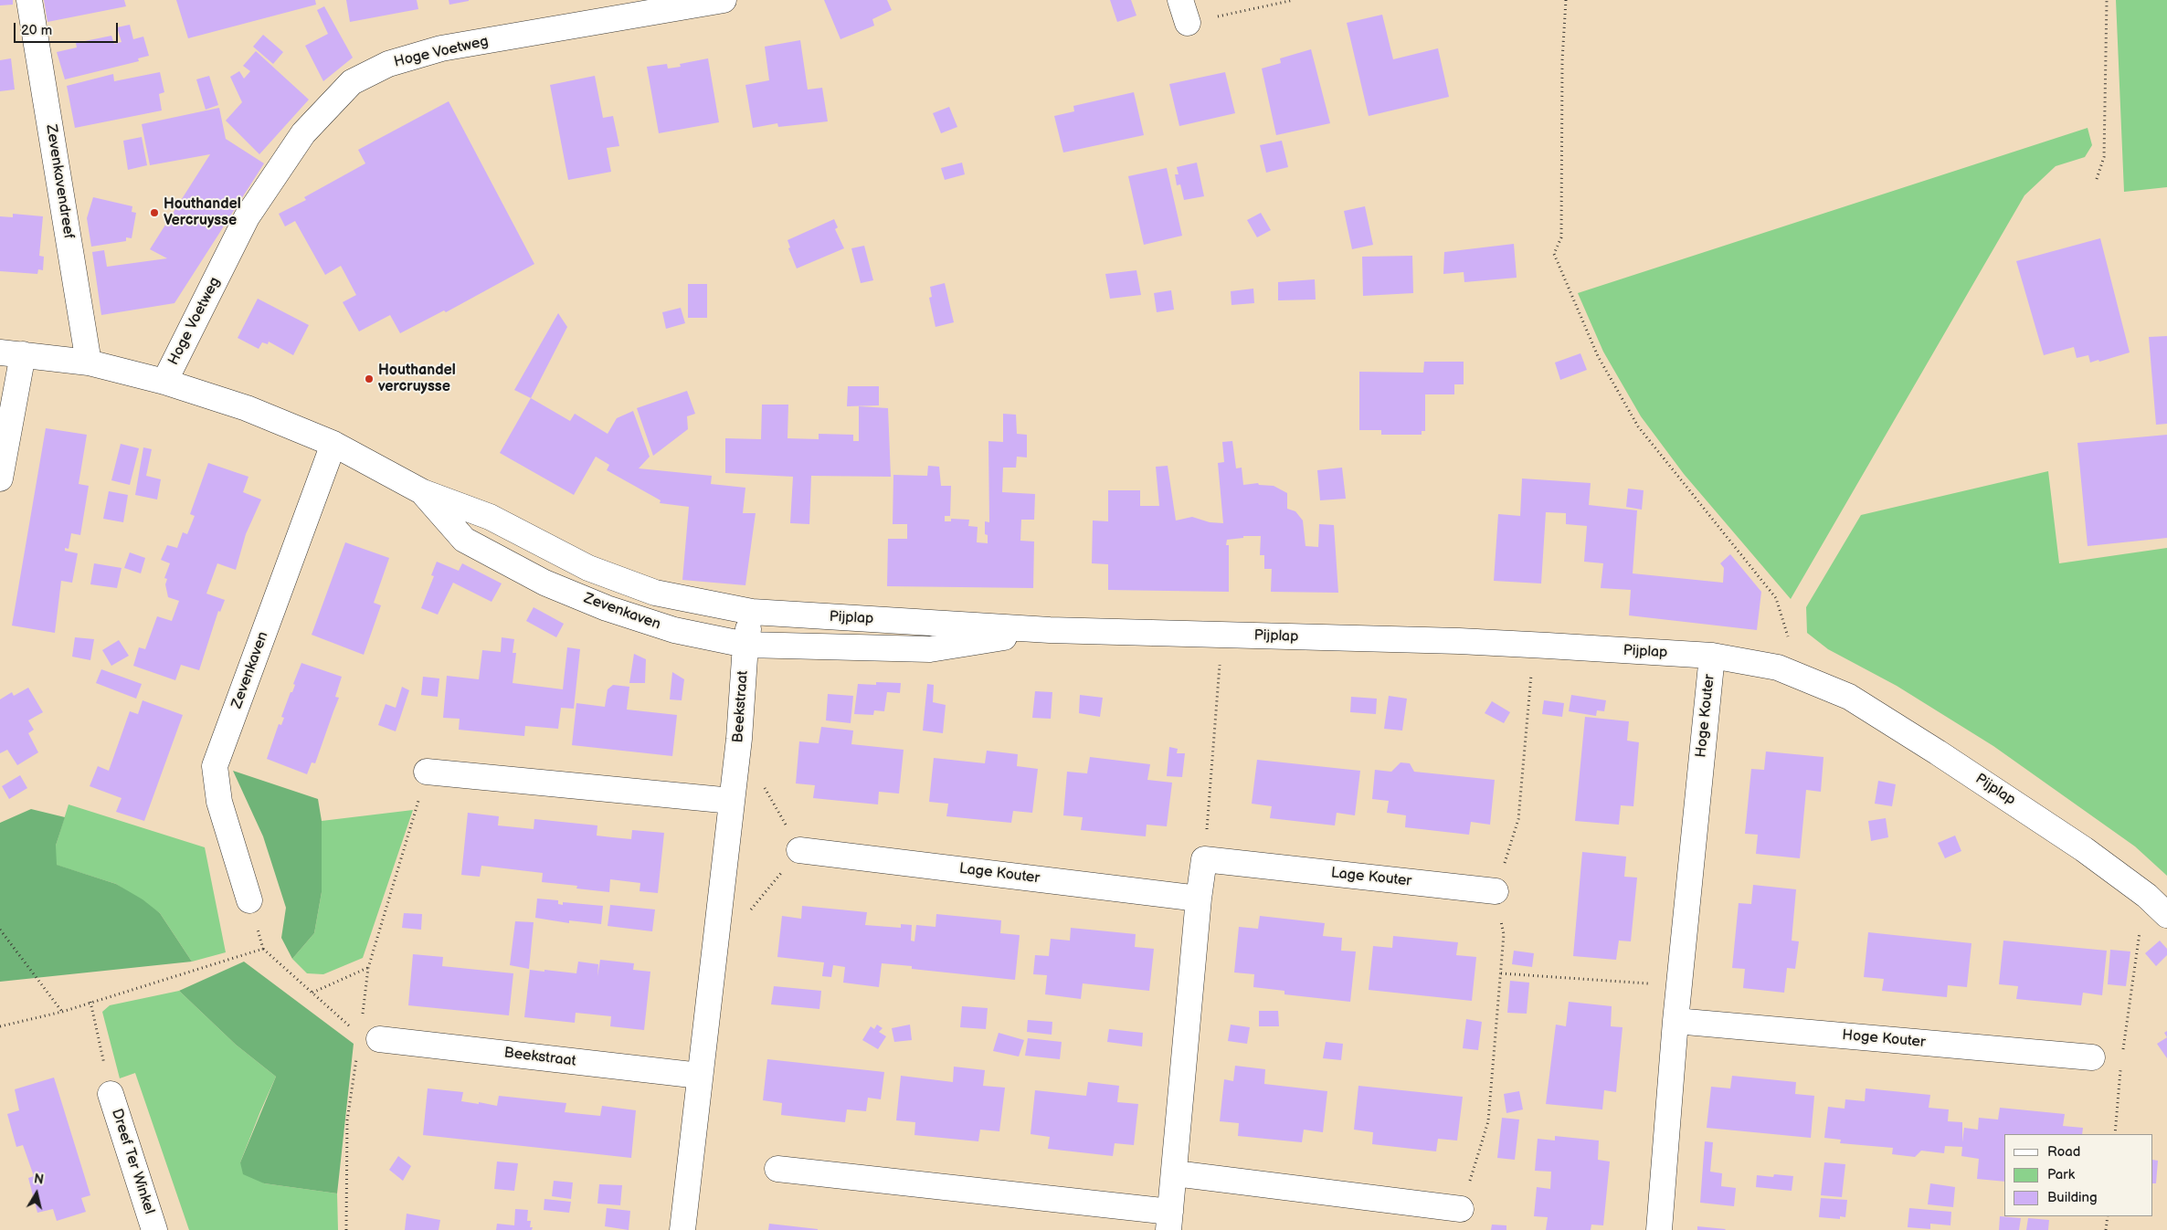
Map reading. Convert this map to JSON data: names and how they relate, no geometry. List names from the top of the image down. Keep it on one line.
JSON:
{"streets":{"street":["Hoge Voetweg","Zevenkavendreef","Zevenkaven","Pijplap","Beekstraat","Hoge Kouter","Lage Kouter","Dreef Ter Winkel"]},"crossings":[["Hoge Voetweg","Zevenkaven"],["Zevenkavendreef","Zevenkaven"],["Zevenkaven","Pijplap"],["Zevenkaven","Beekstraat"],["Pijplap","Beekstraat"],["Pijplap","Hoge Kouter"]],"places":["Houthandel Vercruysse","Houthandel vercruysse"],"legend":["Road","Park","Building"],"scale_bar":"20 m","north":"top"}
